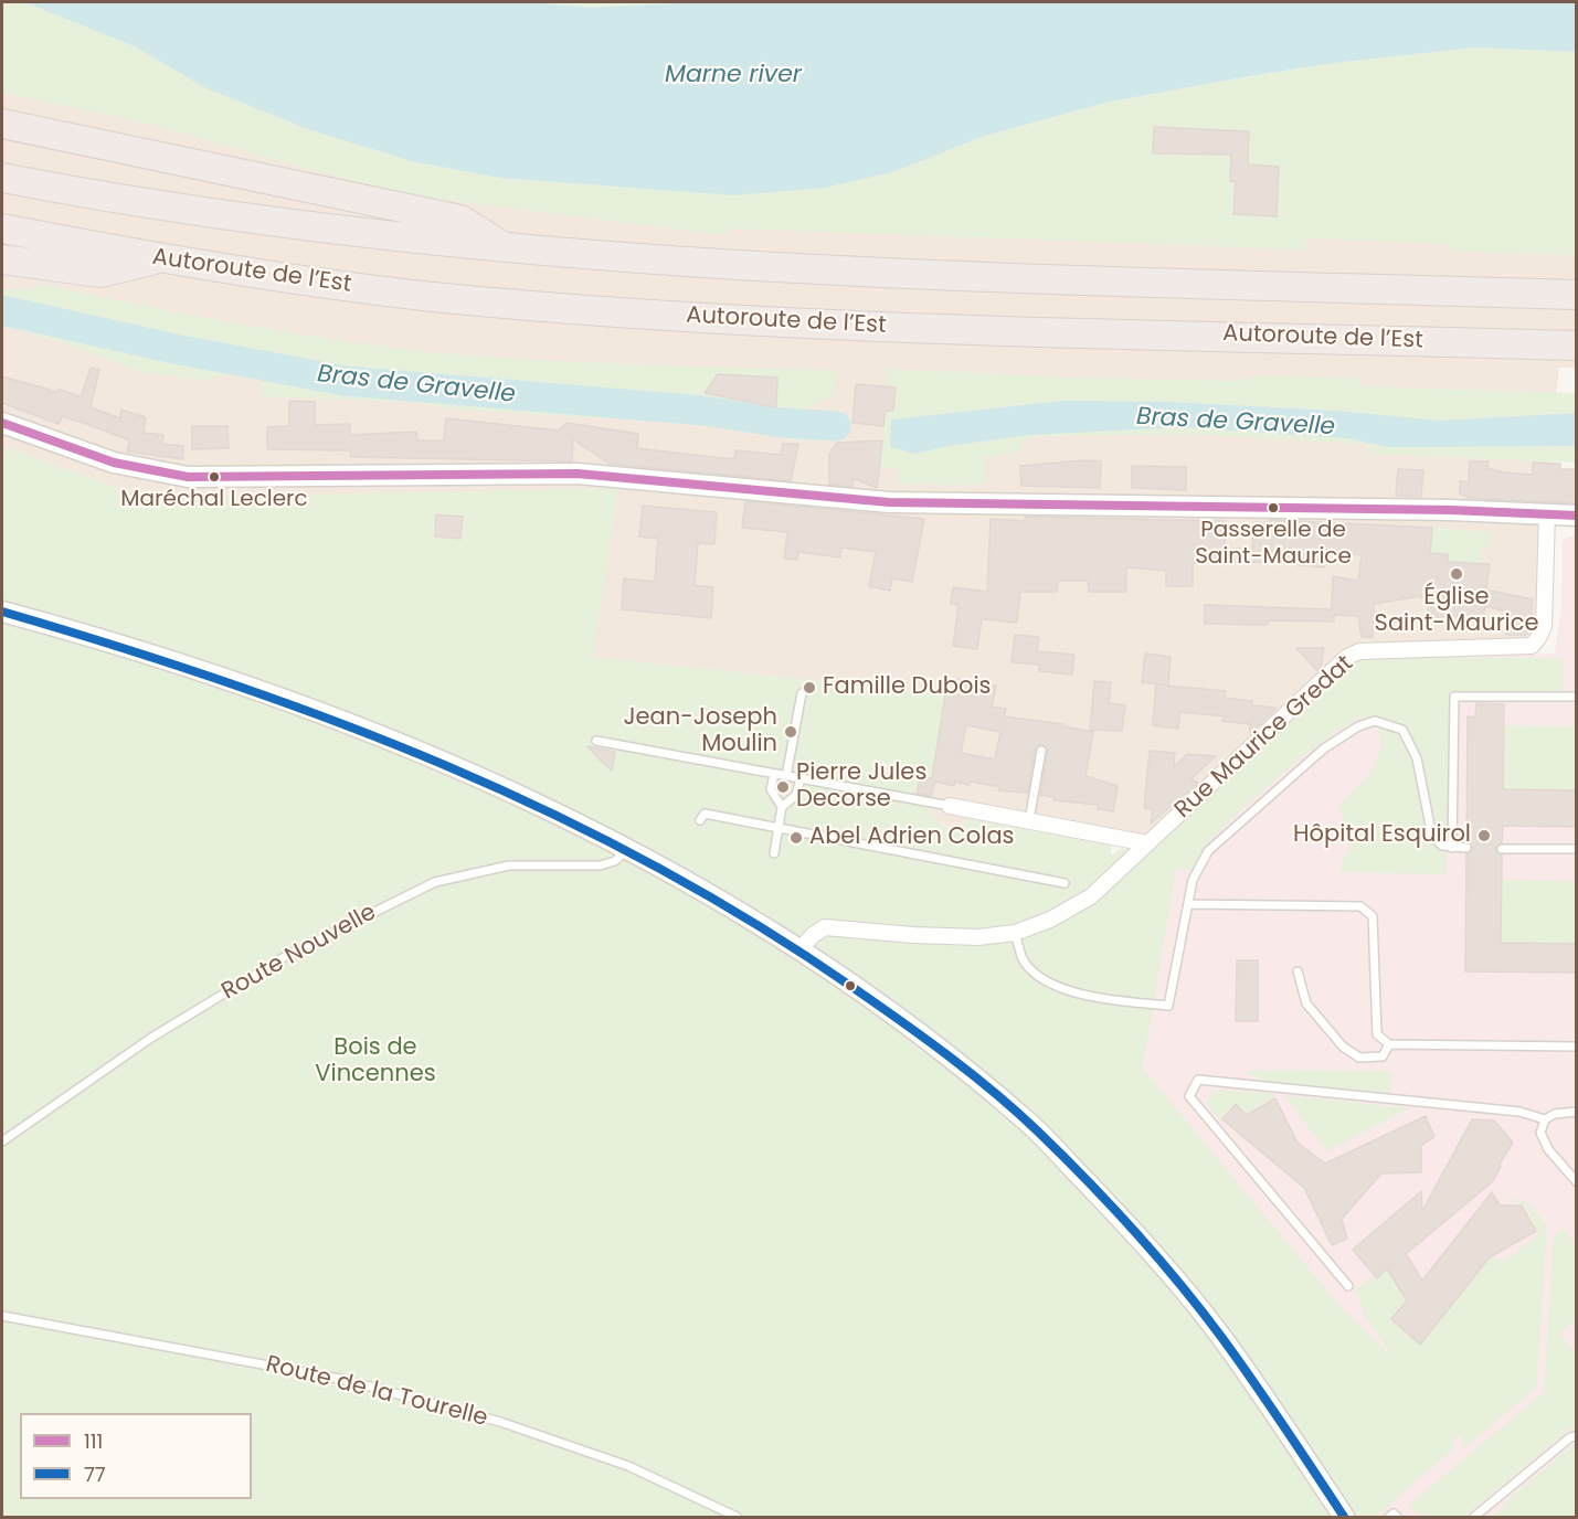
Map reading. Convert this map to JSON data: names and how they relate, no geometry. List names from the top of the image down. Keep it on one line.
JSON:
{"streets":{"highway":["Autoroute de l’Est"],"street":["Rue Maurice Gredat"],"lane":["Route Nouvelle","Route de la Tourelle"]},"water":["Marne river","Bras de Gravelle"],"parks":["Bois de Vincennes"],"places":["Maréchal Leclerc","Passerelle de Saint-Maurice","Église Saint-Maurice","Famille Dubois","Jean-Joseph Moulin","Pierre Jules Decorse","Hôpital Esquirol","Abel Adrien Colas"],"lines":["transit line 111","transit line 77"],"legend":["111","77"]}
